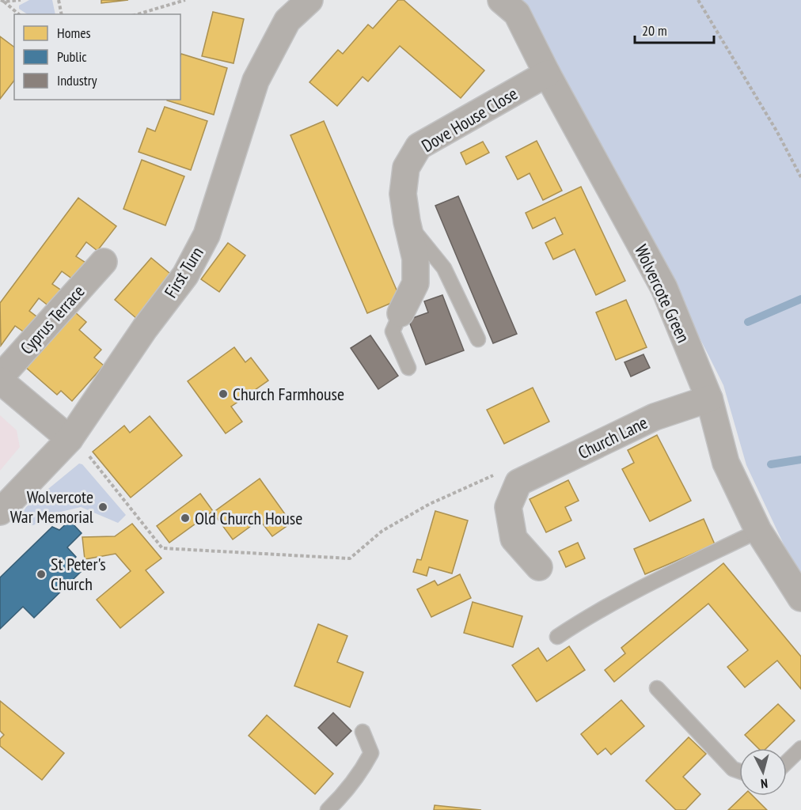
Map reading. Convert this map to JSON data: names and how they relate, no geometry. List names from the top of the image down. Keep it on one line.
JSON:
{"streets":{"street":["Dove House Close","First Turn","Wolvercote Green","Cyprus Terrace","Church Lane"]},"crossings":[["Dove House Close","Wolvercote Green"],["Wolvercote Green","Church Lane"]],"places":["Church Farmhouse","Wolvercote War Memorial","Old Church House","St Peter's Church"],"legend":["Homes","Public","Industry"],"scale_bar":"20 m","north":"bottom"}
